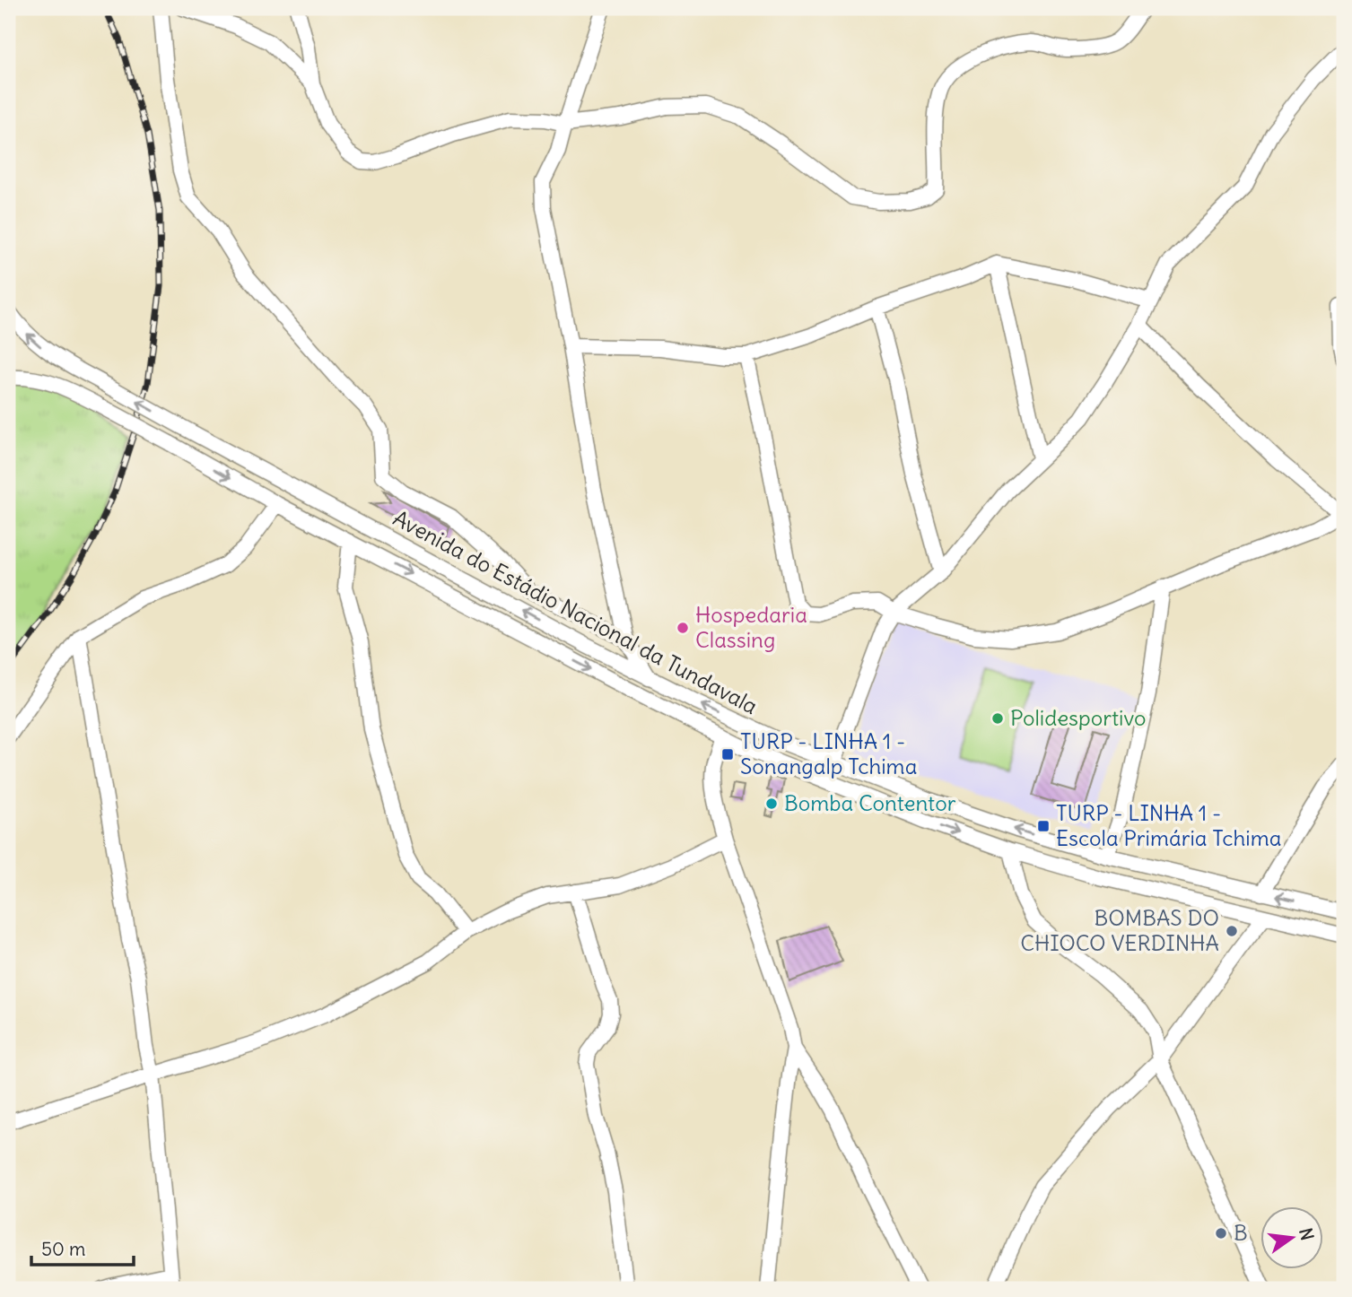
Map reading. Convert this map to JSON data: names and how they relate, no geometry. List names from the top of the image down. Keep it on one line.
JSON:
{"streets":{"street":["Avenida do Estádio Nacional da Tundavala"]},"places":{"other":["Hospedaria Classing","Polidesportivo","Bomba Contentor","BOMBAS DO CHIOCO VERDINHA","B"],"transit":["TURP - LINHA 1 - Sonangalp Tchima","TURP - LINHA 1 - Escola Primária Tchima"]},"scale_bar":"50 m","north":"right"}
